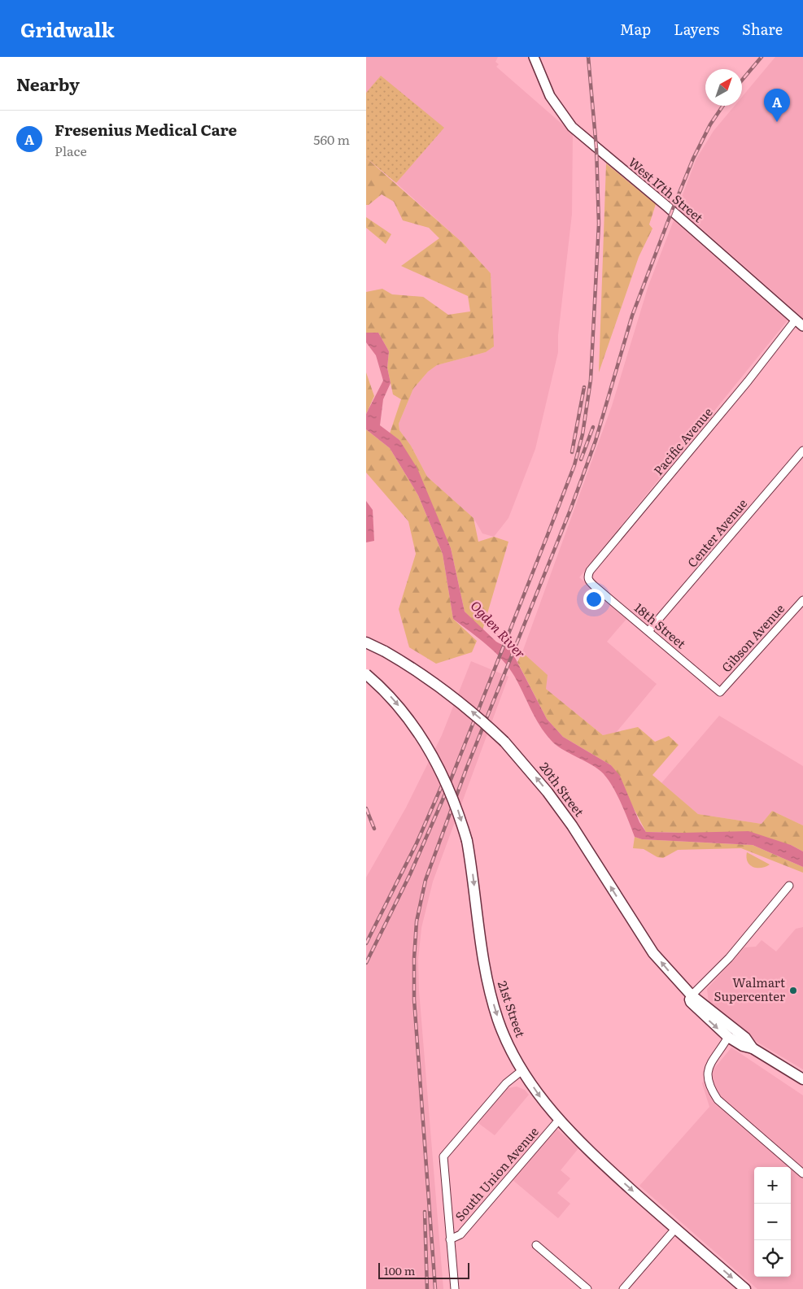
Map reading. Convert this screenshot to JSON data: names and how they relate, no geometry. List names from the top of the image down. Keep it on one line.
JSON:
{"streets":{"main road":["20th Street","21st Street"],"street":["West 17th Street","Pacific Avenue","Center Avenue","18th Street","Gibson Avenue","South Union Avenue"]},"crossings":[["West 17th Street","Pacific Avenue"],["Pacific Avenue","18th Street"],["Center Avenue","18th Street"],["18th Street","Gibson Avenue"],["21st Street","South Union Avenue"]],"one_way":["21st Street"],"water":["Ogden River"],"places":["Walmart Supercenter"],"scale_bar":"100 m","north":"top right","page":{"header":"Gridwalk","nav":["Map","Layers","Share"],"heading":"Nearby","pins":"A","list":[{"mark":"A","name":"Fresenius Medical Care","note":"Place","value":"560 m"}],"map_buttons":["+","−"],"scale":"100 m"}}
